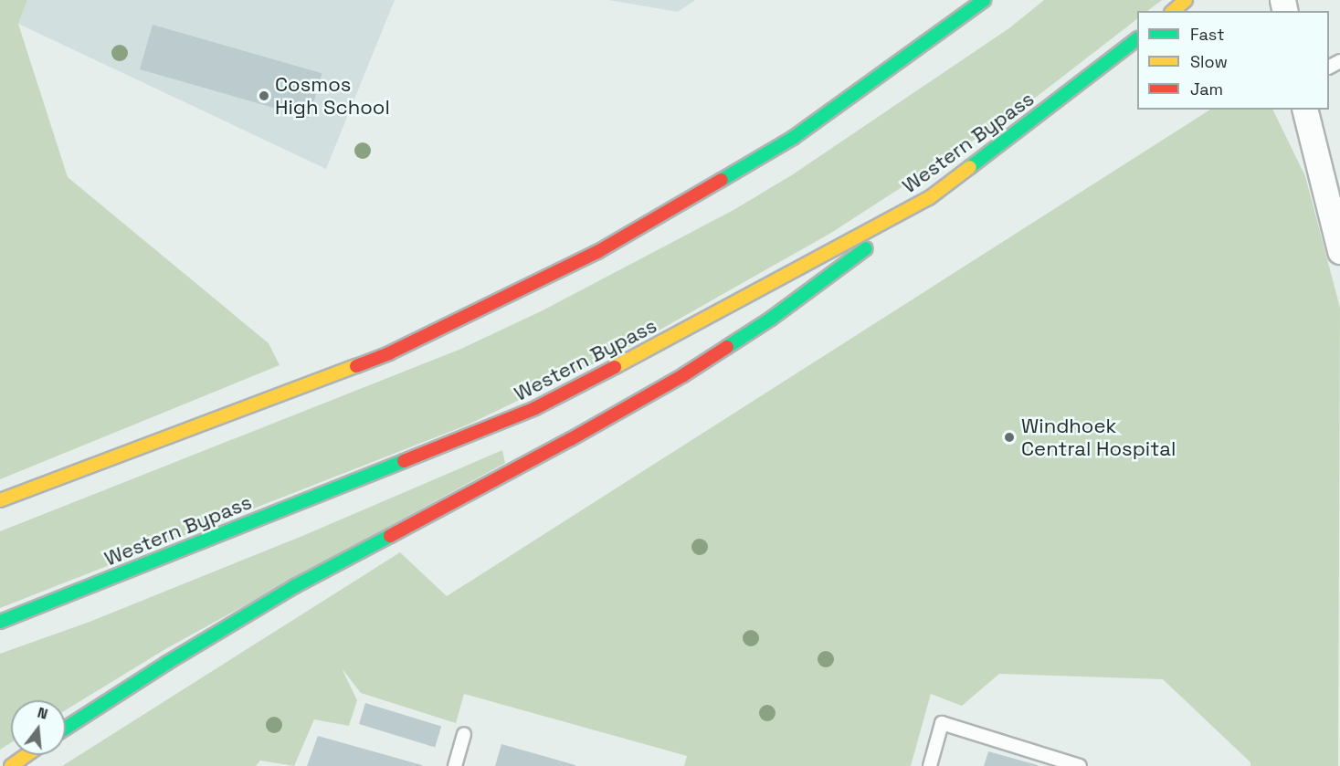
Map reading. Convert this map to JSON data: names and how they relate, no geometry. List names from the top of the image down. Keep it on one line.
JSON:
{"streets":{"highway":["Western Bypass"]},"places":["Cosmos High School","Windhoek Central Hospital"],"legend":["Fast","Slow","Jam"],"north":"top"}
